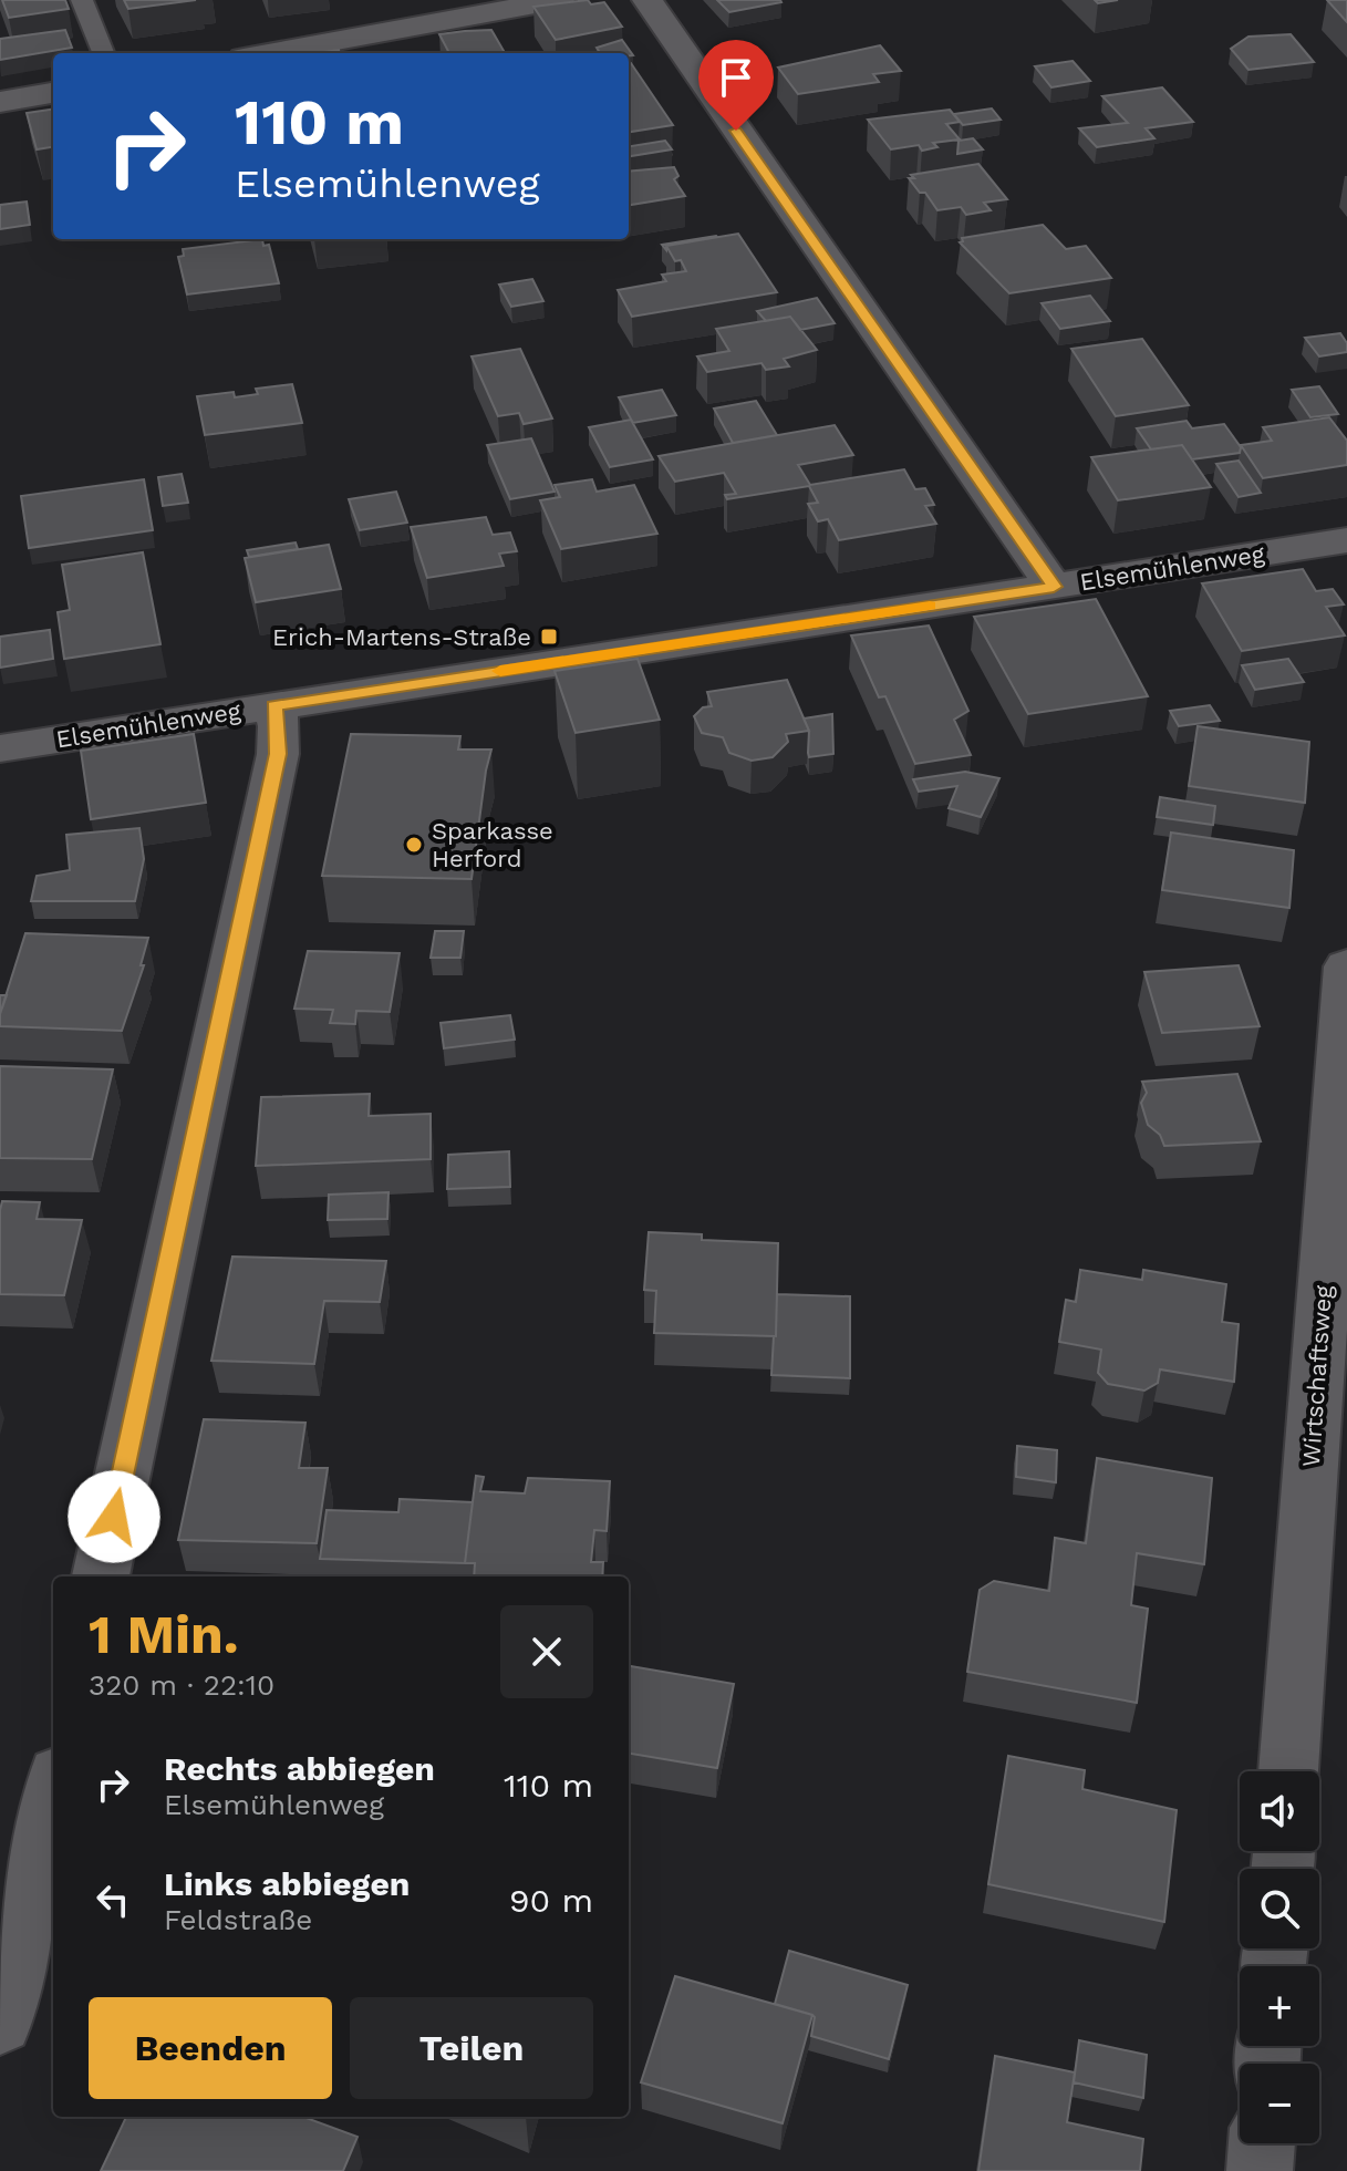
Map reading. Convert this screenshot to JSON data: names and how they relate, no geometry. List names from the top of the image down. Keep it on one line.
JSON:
{"streets":{"street":["Elsemühlenweg","Wirtschaftsweg"]},"places":{"transit":["Erich-Martens-Straße"],"other":["Sparkasse Herford"]},"page":{"turn":["110 m","Elsemühlenweg"],"heading":["1 Min.","320 m · 22:10"],"list":[{"name":"Rechts abbiegen","note":"Elsemühlenweg","value":"110 m"},{"name":"Links abbiegen","note":"Feldstraße","value":"90 m"}],"map_buttons":["+","−"],"buttons":["Beenden","Teilen"]}}
